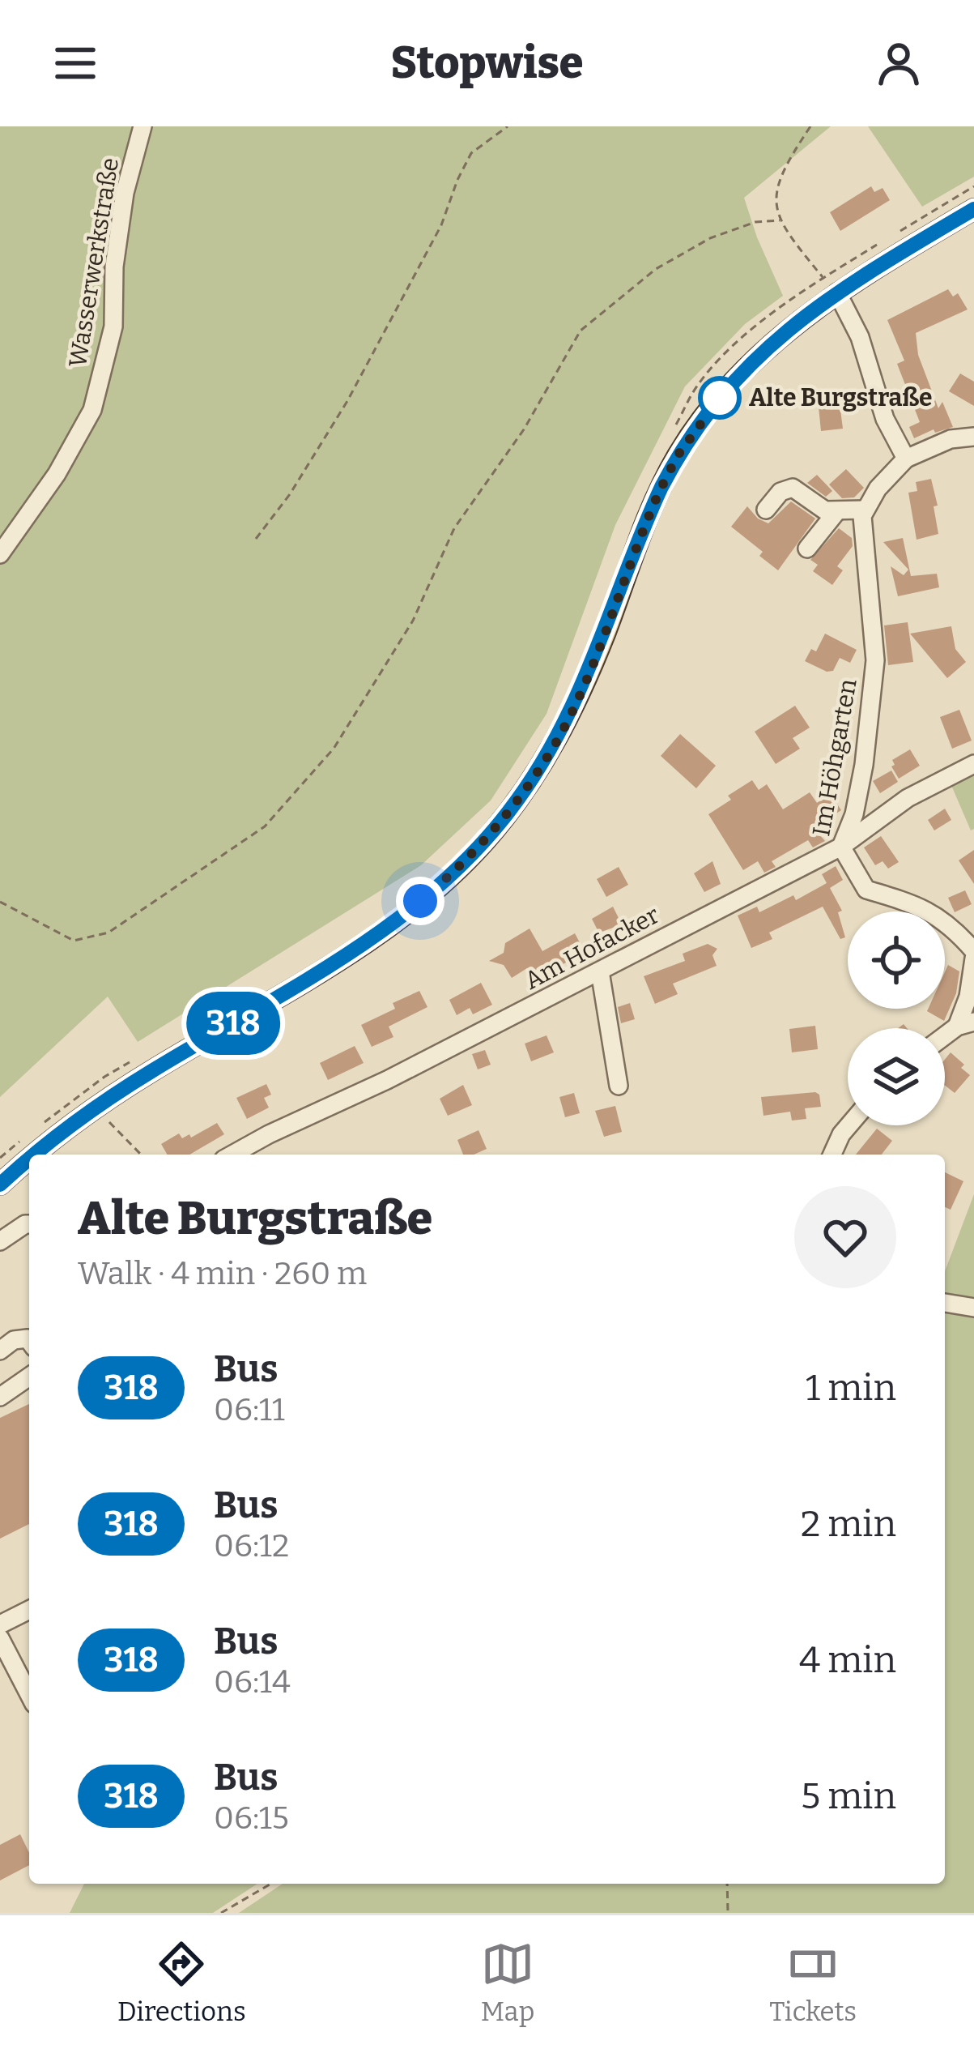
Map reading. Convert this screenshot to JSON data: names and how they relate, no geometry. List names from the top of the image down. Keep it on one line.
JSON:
{"streets":{"street":["Wasserwerkstraße","Im Höhgarten","Am Hofacker"]},"crossings":[["Im Höhgarten","Am Hofacker"]],"places":["Alte Burgstraße"],"lines":["bus line 318"],"page":{"header":"Stopwise","on_map":"318","heading":["Alte Burgstraße","Walk · 4 min · 260 m"],"list":[{"mark":"318","name":"Bus","note":"06:11","value":"1 min"},{"mark":"318","name":"Bus","note":"06:12","value":"2 min"},{"mark":"318","name":"Bus","note":"06:14","value":"4 min"},{"mark":"318","name":"Bus","note":"06:15","value":"5 min"}],"tabs":["Directions","Map","Tickets"]}}
